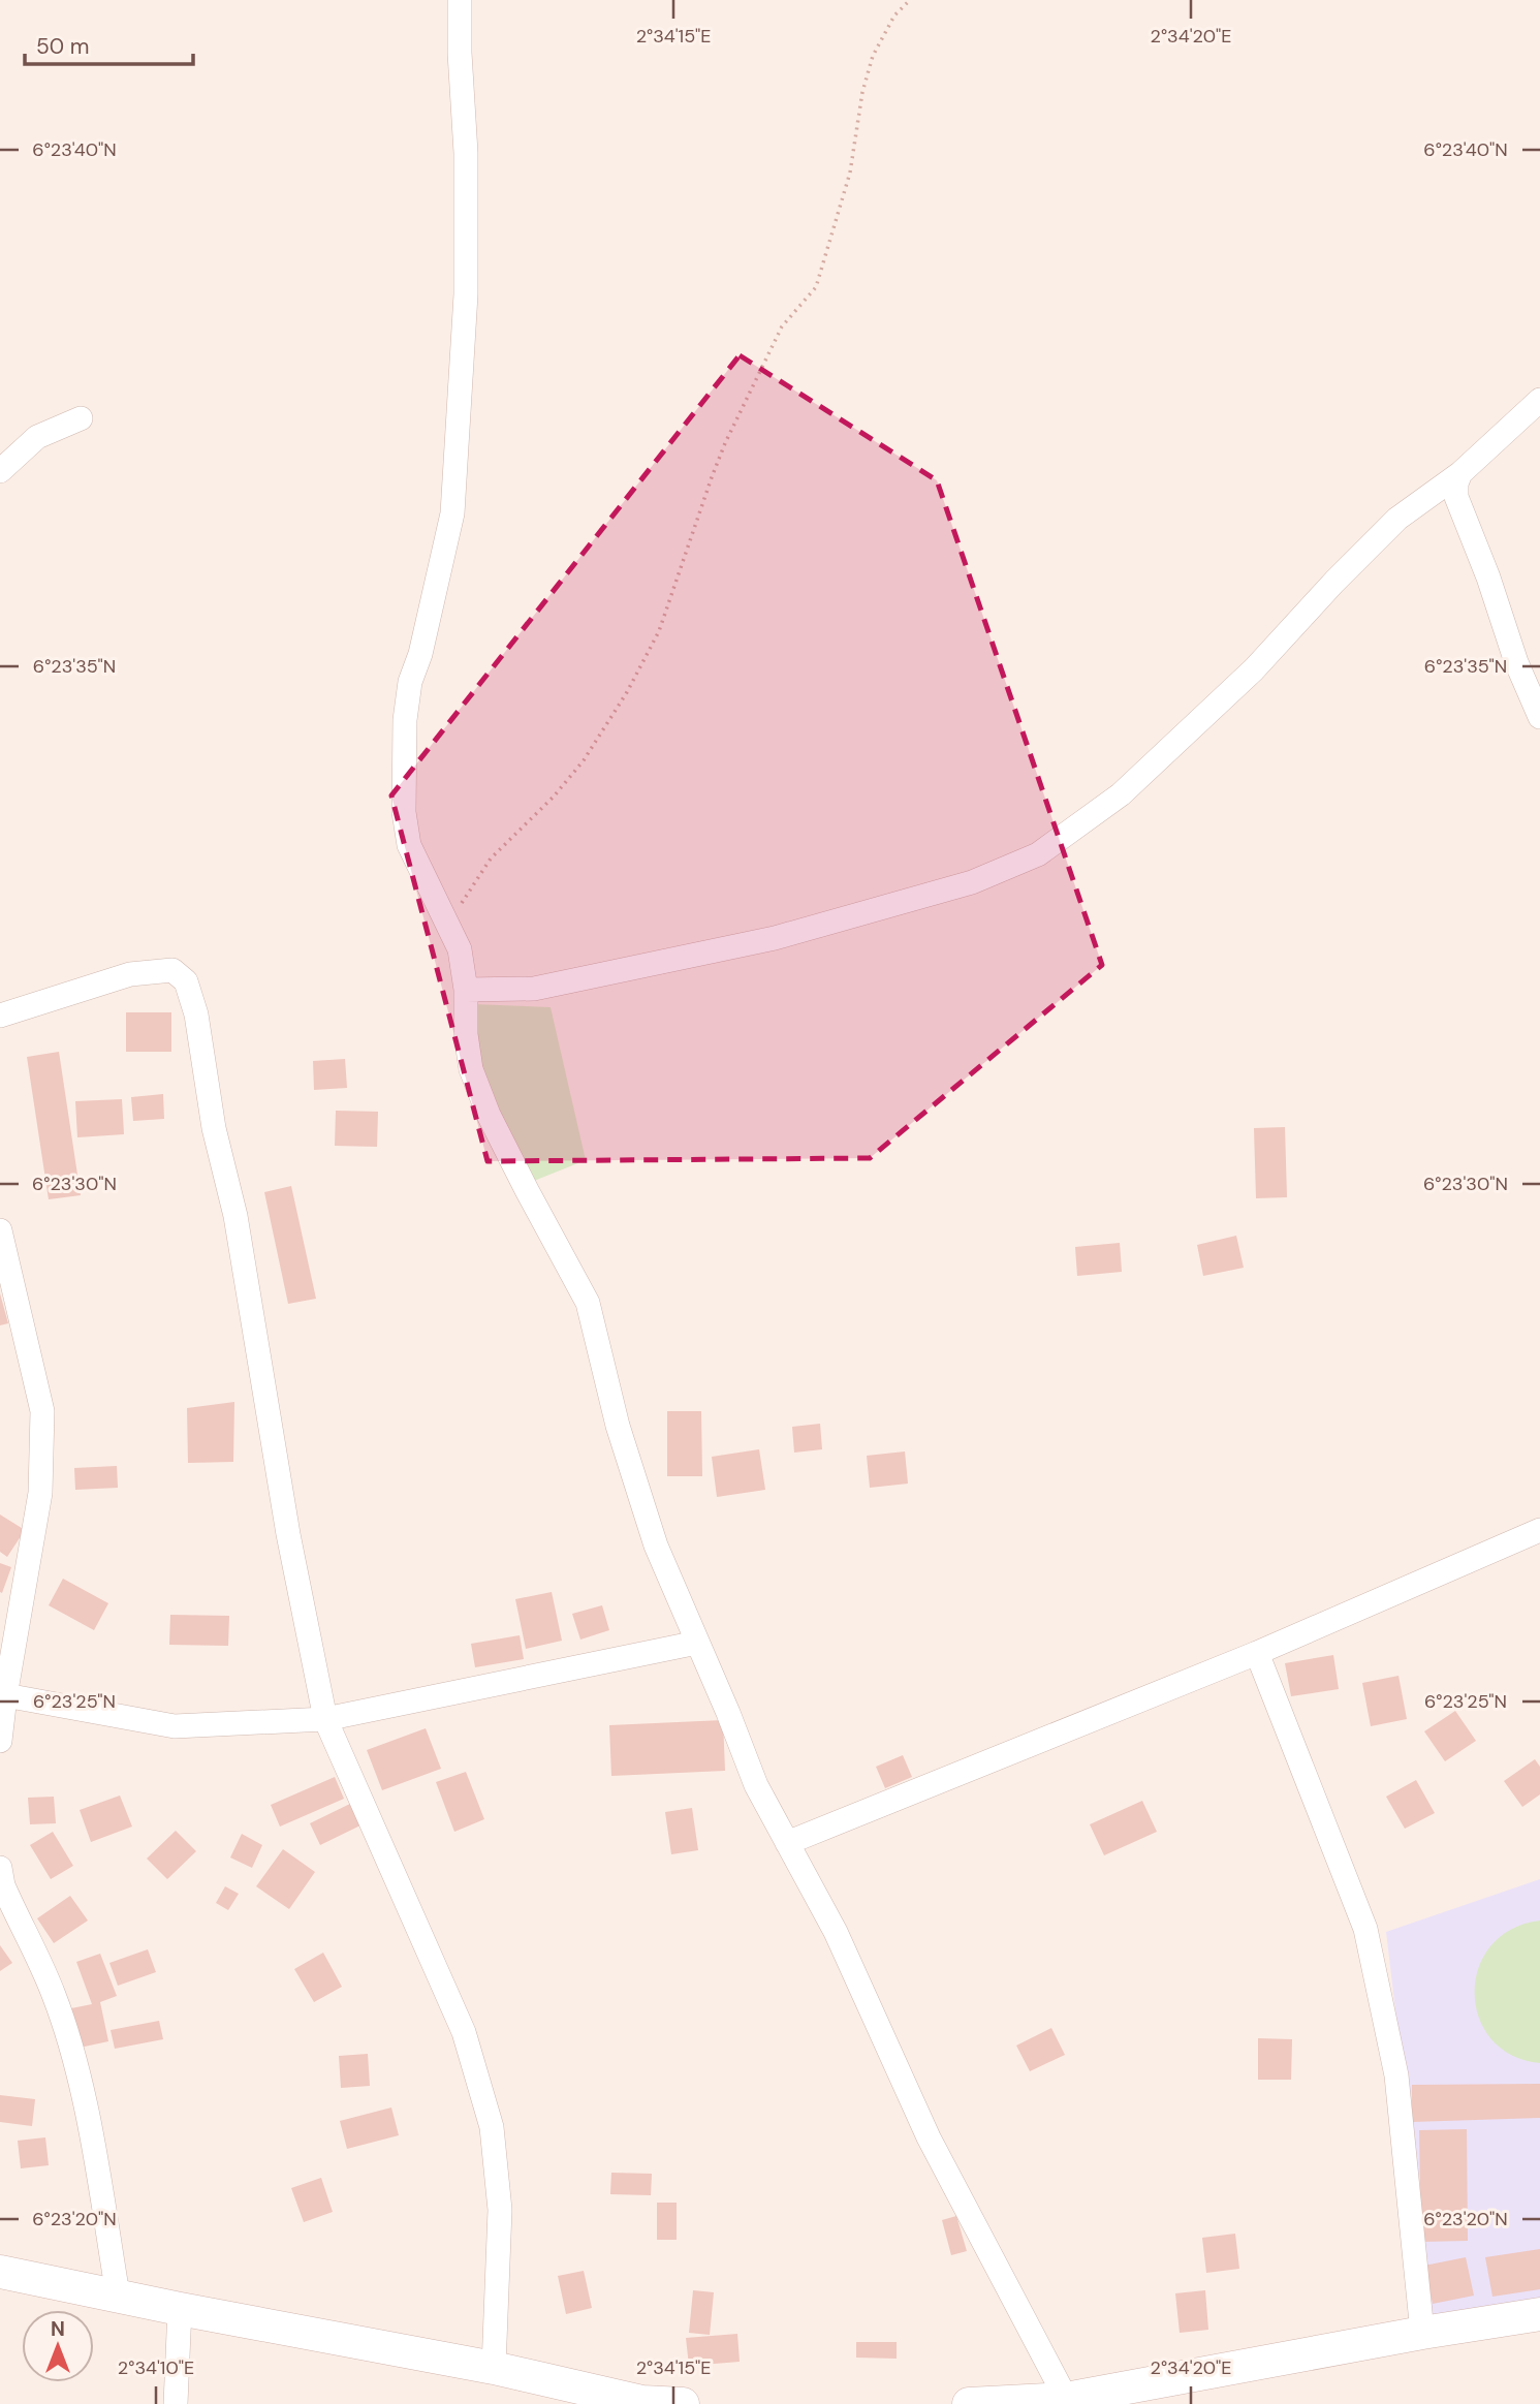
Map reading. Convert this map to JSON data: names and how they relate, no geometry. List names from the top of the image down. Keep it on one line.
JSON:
{"scale_bar":"50 m","north":"top","coordinates":["2°34'15\"E","2°34'20\"E","6°23'40\"N","6°23'35\"N","6°23'30\"N","6°23'25\"N","6°23'20\"N","2°34'10\"E"]}
